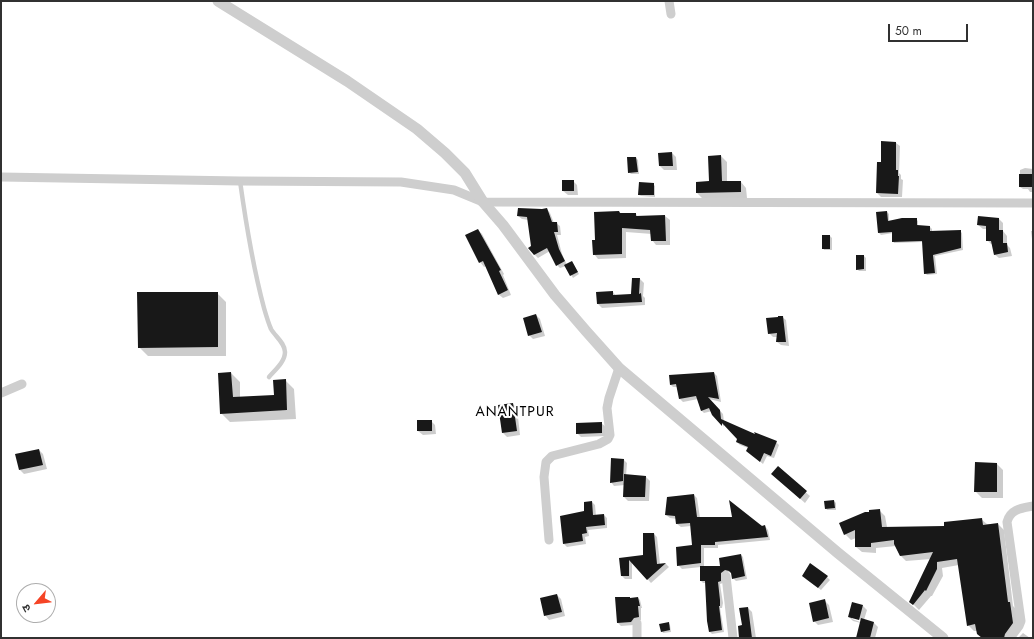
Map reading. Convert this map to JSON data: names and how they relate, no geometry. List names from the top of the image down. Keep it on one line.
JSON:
{"districts":["ANANTPUR"],"scale_bar":"50 m","north":"bottom left"}
